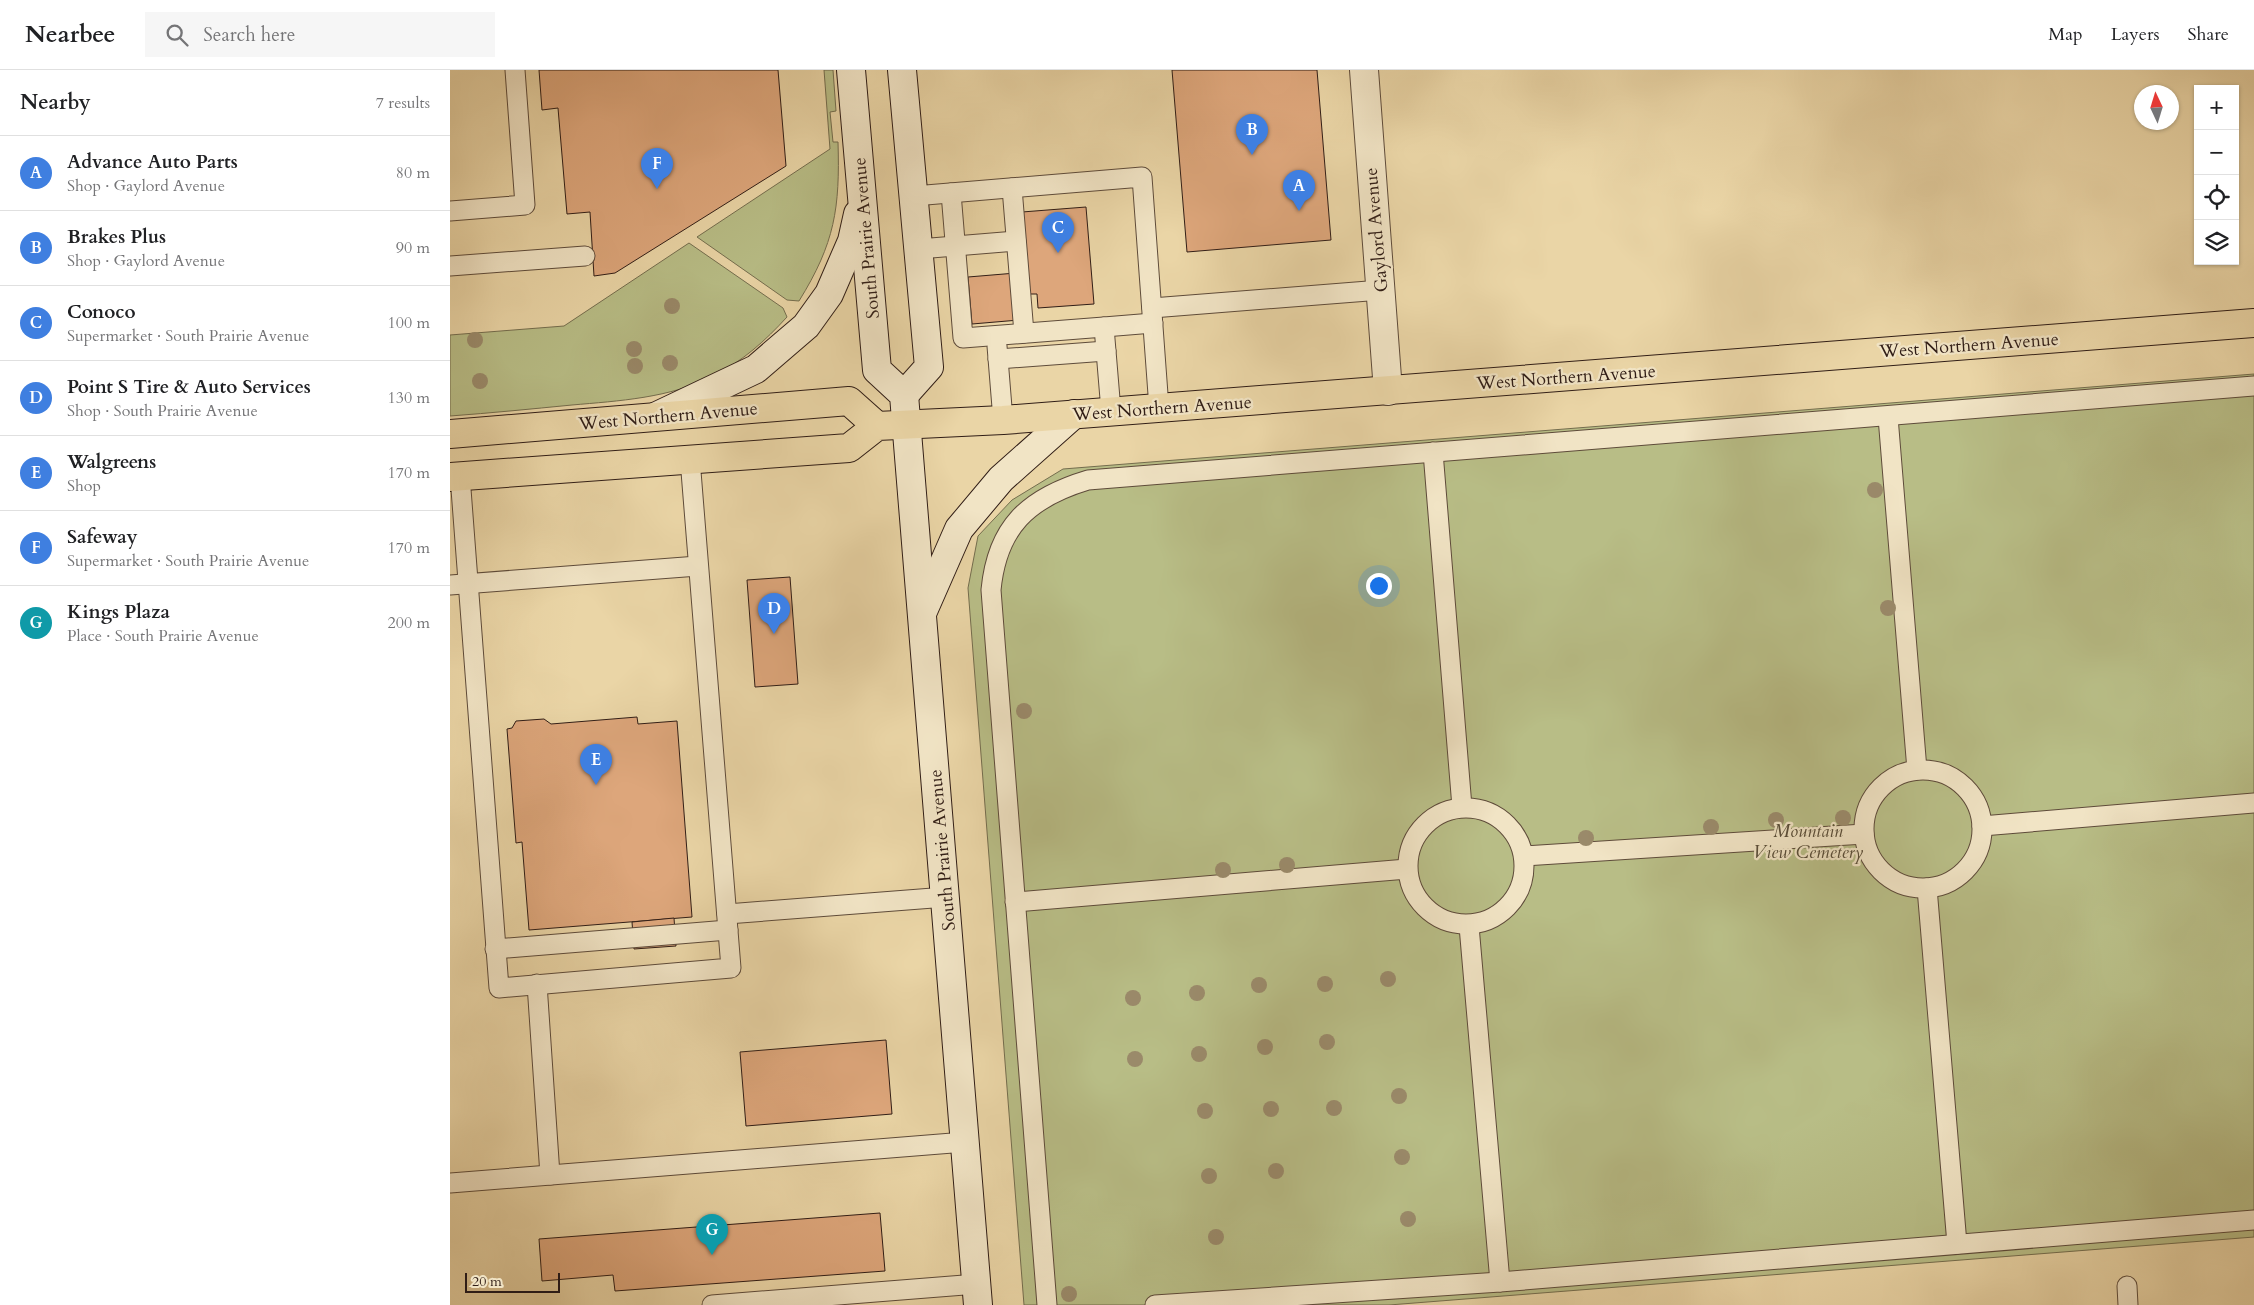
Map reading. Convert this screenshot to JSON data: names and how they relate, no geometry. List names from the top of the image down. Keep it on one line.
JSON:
{"streets":{"main road":["Gaylord Avenue","South Prairie Avenue","West Northern Avenue"]},"crossings":[["Gaylord Avenue","West Northern Avenue"],["South Prairie Avenue","West Northern Avenue"]],"parks":["Mountain View Cemetery"],"scale_bar":"20 m","north":"top","page":{"header":"Nearbee","search":"Search here","nav":["Map","Layers","Share"],"heading":["Nearby","7 results"],"map_buttons":["+","−"],"pins":["B","F","A","C","D","E","G"],"list":[{"mark":"A","name":"Advance Auto Parts","note":"Shop · Gaylord Avenue","value":"80 m"},{"mark":"B","name":"Brakes Plus","note":"Shop · Gaylord Avenue","value":"90 m"},{"mark":"C","name":"Conoco","note":"Supermarket · South Prairie Avenue","value":"100 m"},{"mark":"D","name":"Point S Tire & Auto Services","note":"Shop · South Prairie Avenue","value":"130 m"},{"mark":"E","name":"Walgreens","note":"Shop","value":"170 m"},{"mark":"F","name":"Safeway","note":"Supermarket · South Prairie Avenue","value":"170 m"},{"mark":"G","name":"Kings Plaza","note":"Place · South Prairie Avenue","value":"200 m"}],"scale":"20 m"}}
